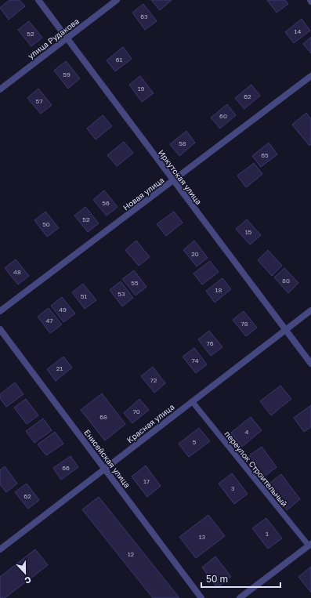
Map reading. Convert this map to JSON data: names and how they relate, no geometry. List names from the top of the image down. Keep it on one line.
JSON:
{"streets":{"street":["улица Рудакова","Иркутская улица","Новая улица","Красная улица","Енисейская улица"],"lane":["переулок Строительный"]},"crossings":[["улица Рудакова","Иркутская улица"],["Иркутская улица","Новая улица"],["Иркутская улица","Красная улица"],["Красная улица","Енисейская улица"],["Красная улица","переулок Строительный"]],"house_numbers":["63","14","52","61","59","19","62","57","60","58","65","56","52","50","15","20","48","80","55","18","53","51","49","47","78","76","74","21","72","70","68","4","5","66","17","3","62","1","13","12"],"scale_bar":"50 m","north":"bottom"}
